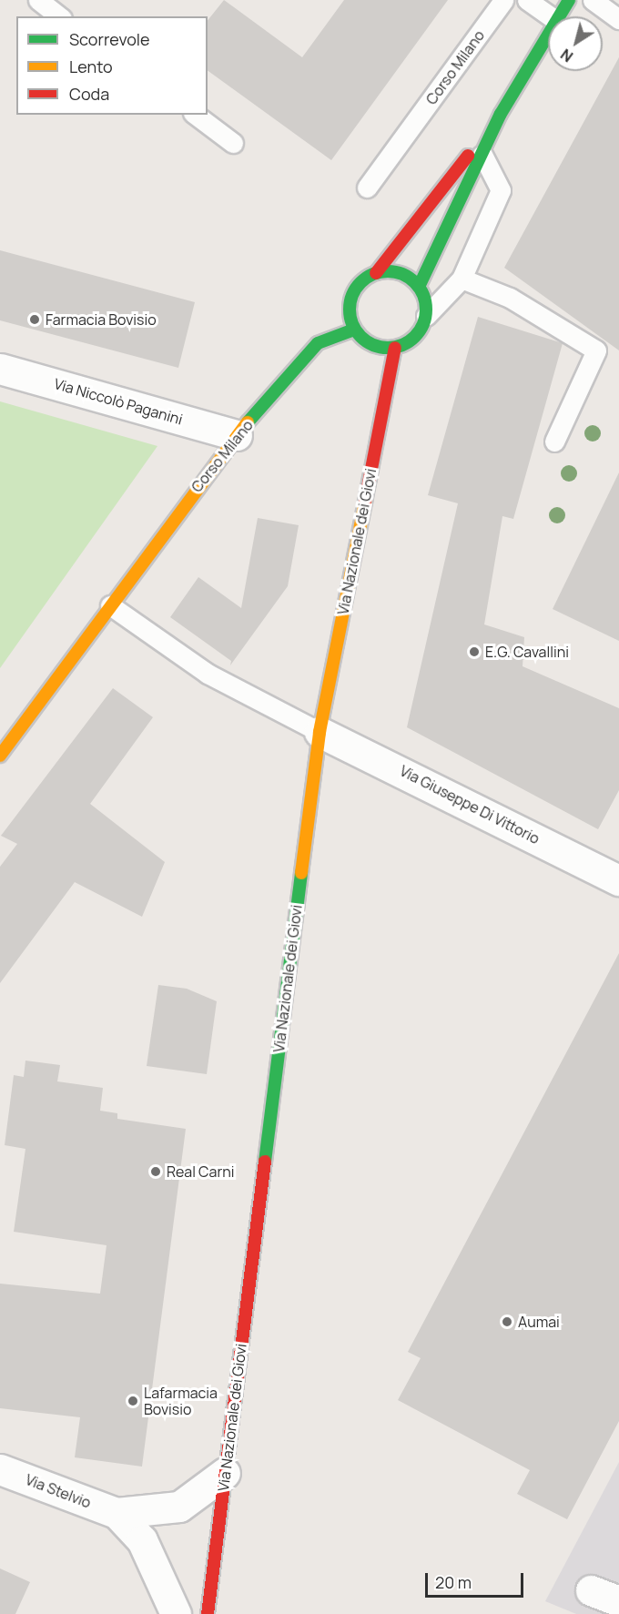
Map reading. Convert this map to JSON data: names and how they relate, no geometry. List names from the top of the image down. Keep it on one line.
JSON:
{"streets":{"main road":["Corso Milano","Via Nazionale dei Giovi"],"street":["Via Niccolò Paganini","Via Giuseppe Di Vittorio","Via Stelvio"]},"crossings":[["Corso Milano","Via Niccolò Paganini"],["Corso Milano","Via Nazionale dei Giovi"],["Via Nazionale dei Giovi","Via Giuseppe Di Vittorio"],["Via Nazionale dei Giovi","Via Stelvio"]],"places":["Farmacia Bovisio","E.G. Cavallini","Real Carni","Aumai","Lafarmacia Bovisio"],"legend":["Scorrevole","Lento","Coda"],"scale_bar":"20 m","north":"bottom left"}
